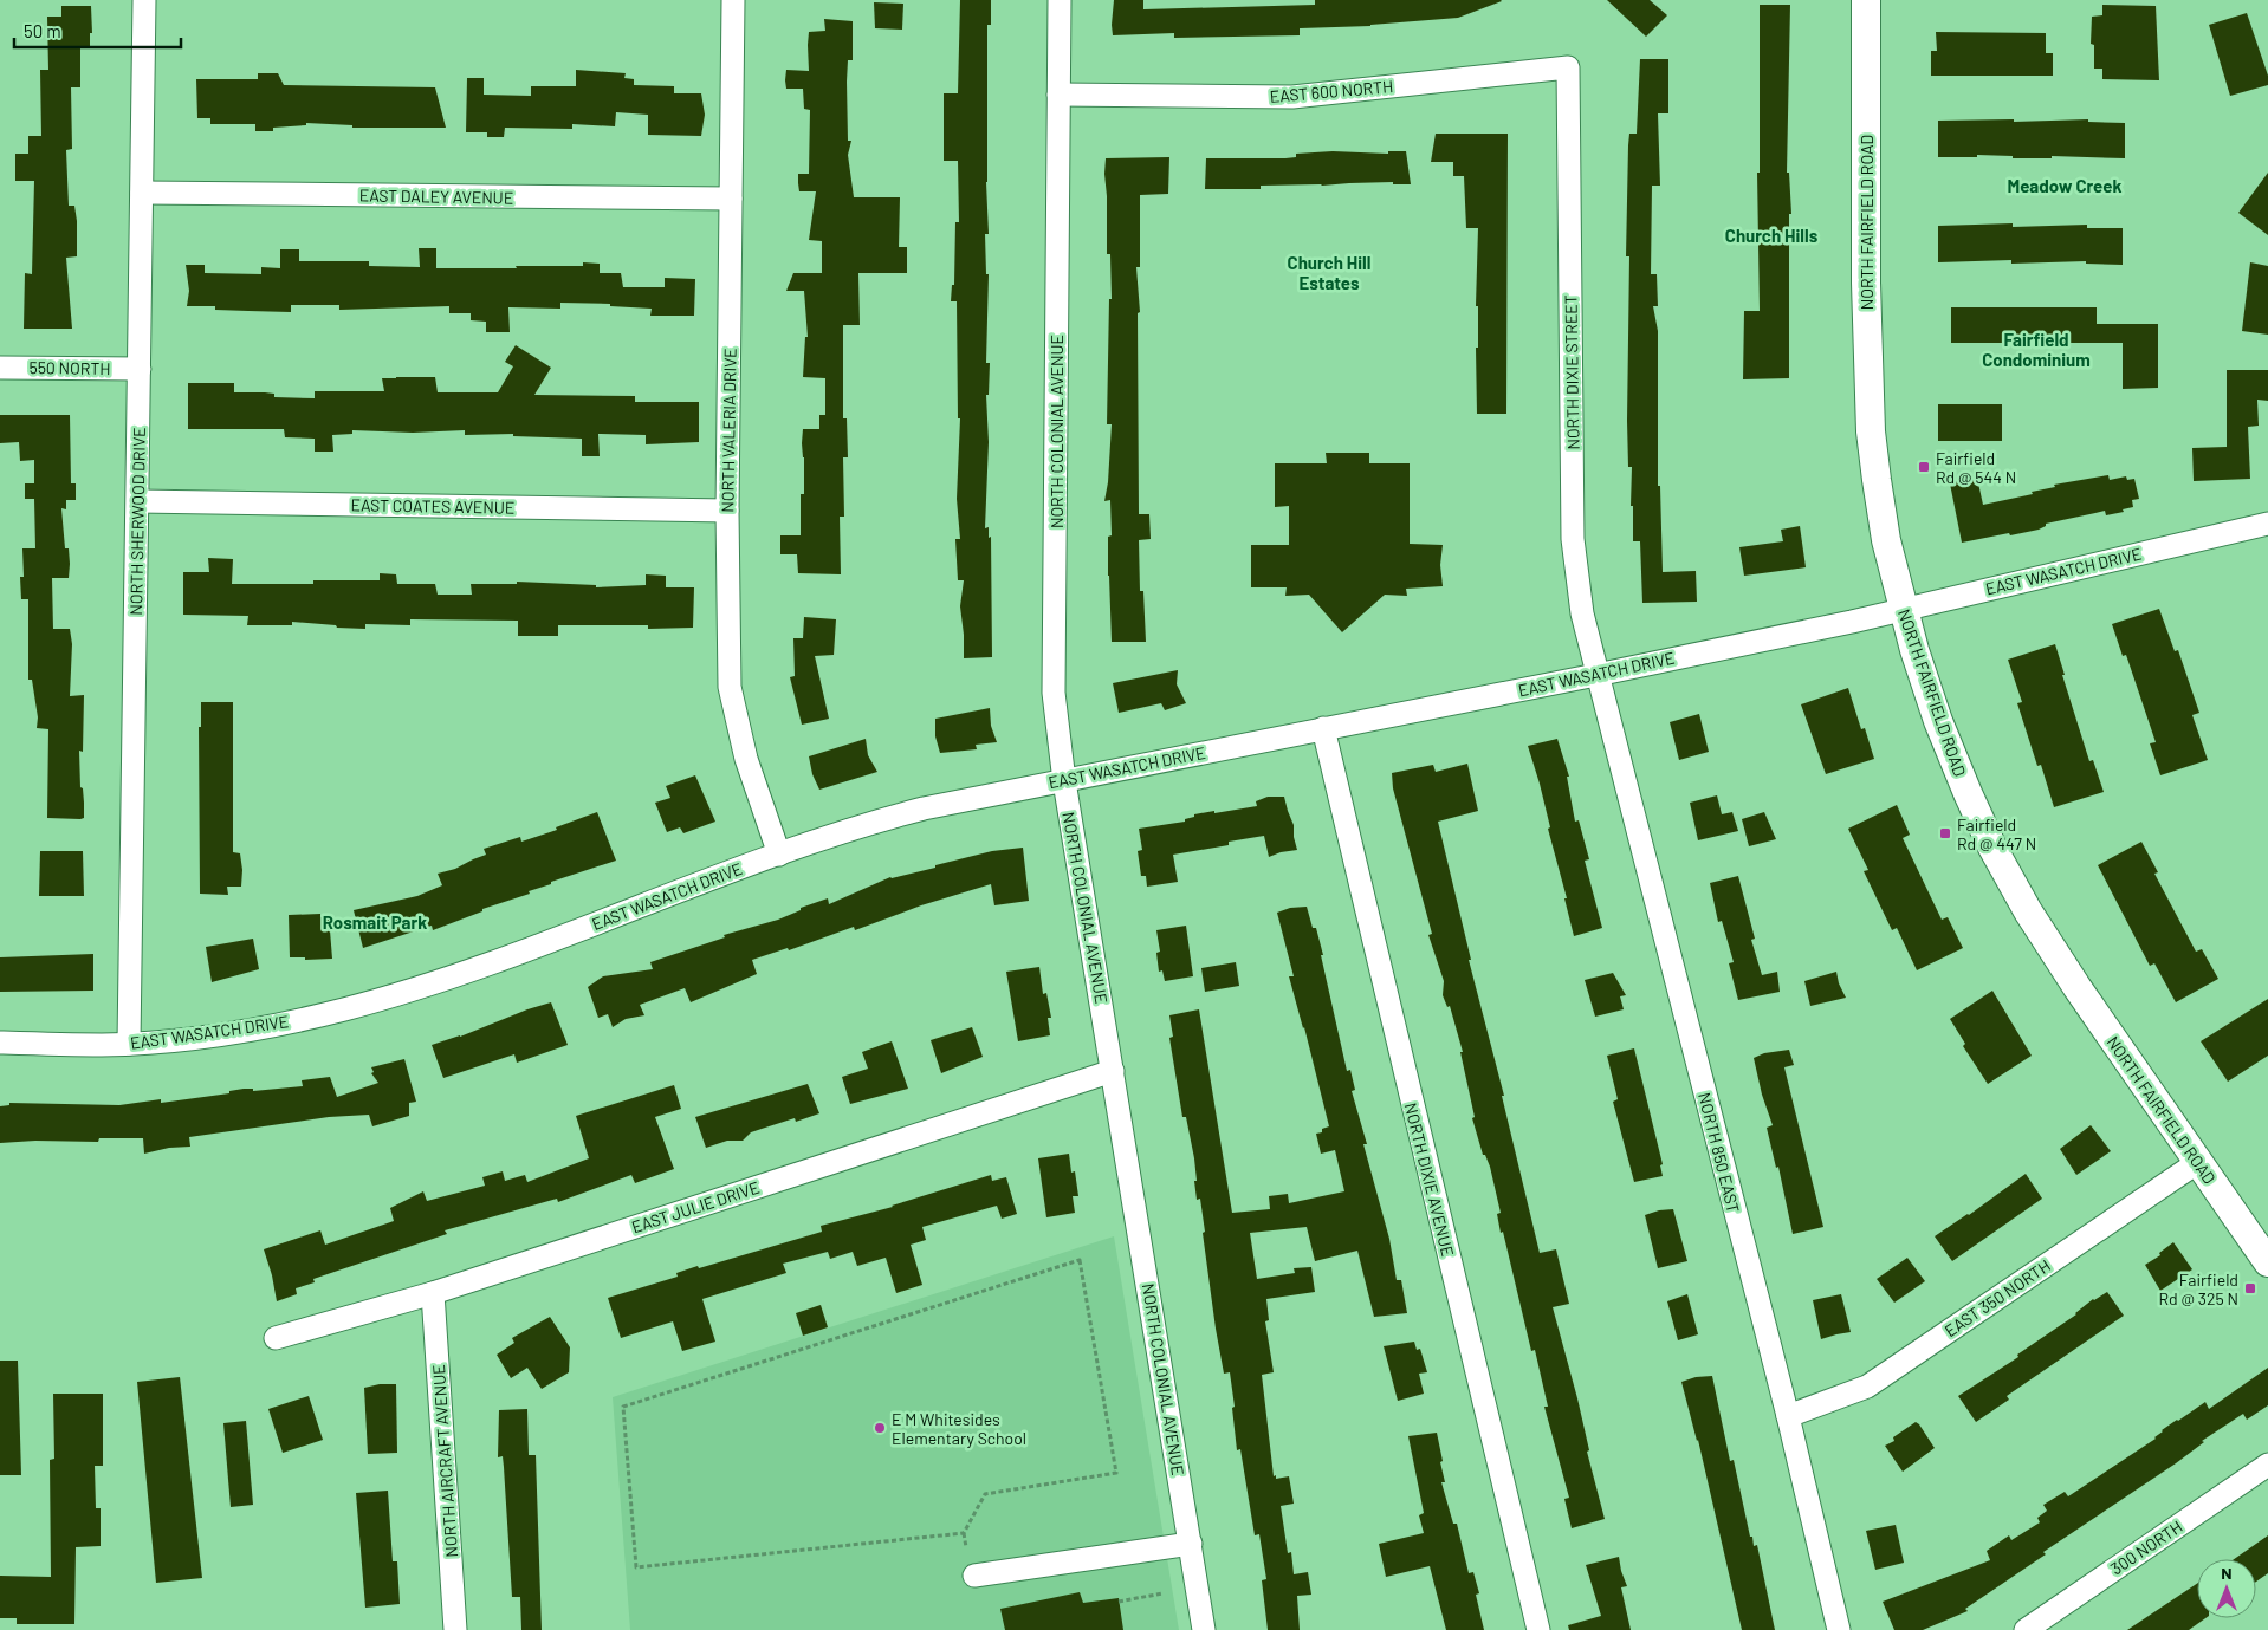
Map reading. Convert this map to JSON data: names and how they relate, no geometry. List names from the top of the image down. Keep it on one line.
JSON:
{"streets":{"main road":["NORTH FAIRFIELD ROAD"],"street":["EAST 600 NORTH","EAST DALEY AVENUE","550 NORTH","NORTH DIXIE STREET","NORTH VALERIA DRIVE","NORTH COLONIAL AVENUE","EAST COATES AVENUE","NORTH SHERWOOD DRIVE","EAST WASATCH DRIVE","NORTH 850 EAST","NORTH DIXIE AVENUE","EAST JULIE DRIVE","EAST 350 NORTH","NORTH AIRCRAFT AVENUE","300 NORTH"]},"crossings":[["EAST 600 NORTH","NORTH DIXIE STREET"],["EAST 600 NORTH","NORTH COLONIAL AVENUE"],["EAST DALEY AVENUE","NORTH VALERIA DRIVE"],["EAST DALEY AVENUE","NORTH SHERWOOD DRIVE"],["NORTH FAIRFIELD ROAD","EAST WASATCH DRIVE"],["NORTH FAIRFIELD ROAD","EAST 350 NORTH"],["550 NORTH","NORTH SHERWOOD DRIVE"],["NORTH DIXIE STREET","EAST WASATCH DRIVE"],["NORTH DIXIE STREET","NORTH 850 EAST"],["NORTH VALERIA DRIVE","EAST COATES AVENUE"],["NORTH VALERIA DRIVE","EAST WASATCH DRIVE"],["NORTH COLONIAL AVENUE","EAST WASATCH DRIVE"],["NORTH COLONIAL AVENUE","EAST JULIE DRIVE"],["EAST COATES AVENUE","NORTH SHERWOOD DRIVE"],["NORTH SHERWOOD DRIVE","EAST WASATCH DRIVE"],["EAST WASATCH DRIVE","NORTH 850 EAST"],["EAST WASATCH DRIVE","NORTH DIXIE AVENUE"],["NORTH 850 EAST","EAST 350 NORTH"],["EAST JULIE DRIVE","NORTH AIRCRAFT AVENUE"]],"districts":["Meadow Creek","Church Hills","Church Hill Estates","Fairfield Condominium","Rosmait Park"],"places":{"transit":["Fairfield Rd @ 544 N","Fairfield Rd @ 447 N","Fairfield Rd @ 325 N"],"other":["E M Whitesides Elementary School"]},"scale_bar":"50 m","north":"top"}
